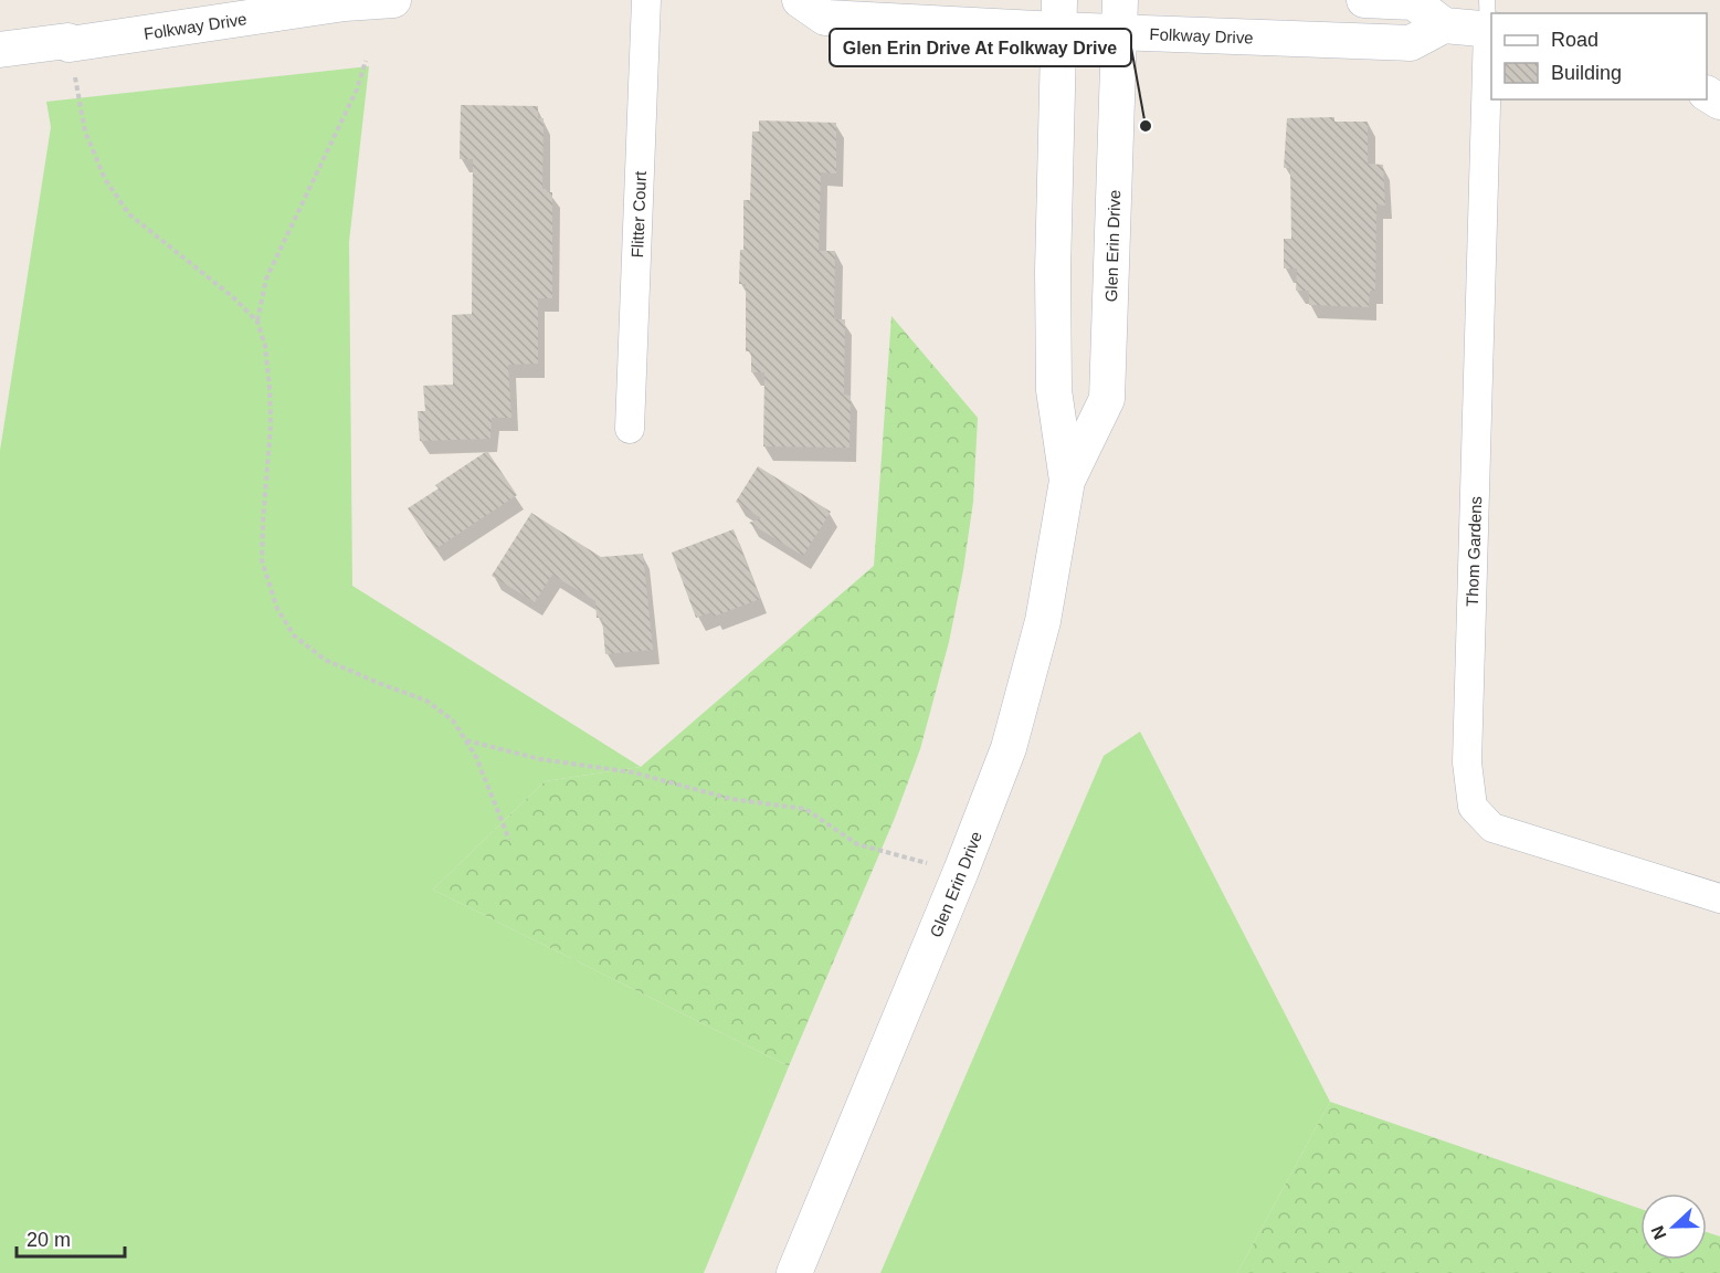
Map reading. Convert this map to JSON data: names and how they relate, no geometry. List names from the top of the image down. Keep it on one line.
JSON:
{"streets":{"street":["Folkway Drive","Flitter Court","Glen Erin Drive","Thom Gardens"]},"crossings":[["Folkway Drive","Glen Erin Drive"]],"places":["Glen Erin Drive At Folkway Drive"],"legend":["Road","Building"],"scale_bar":"20 m","north":"left"}
